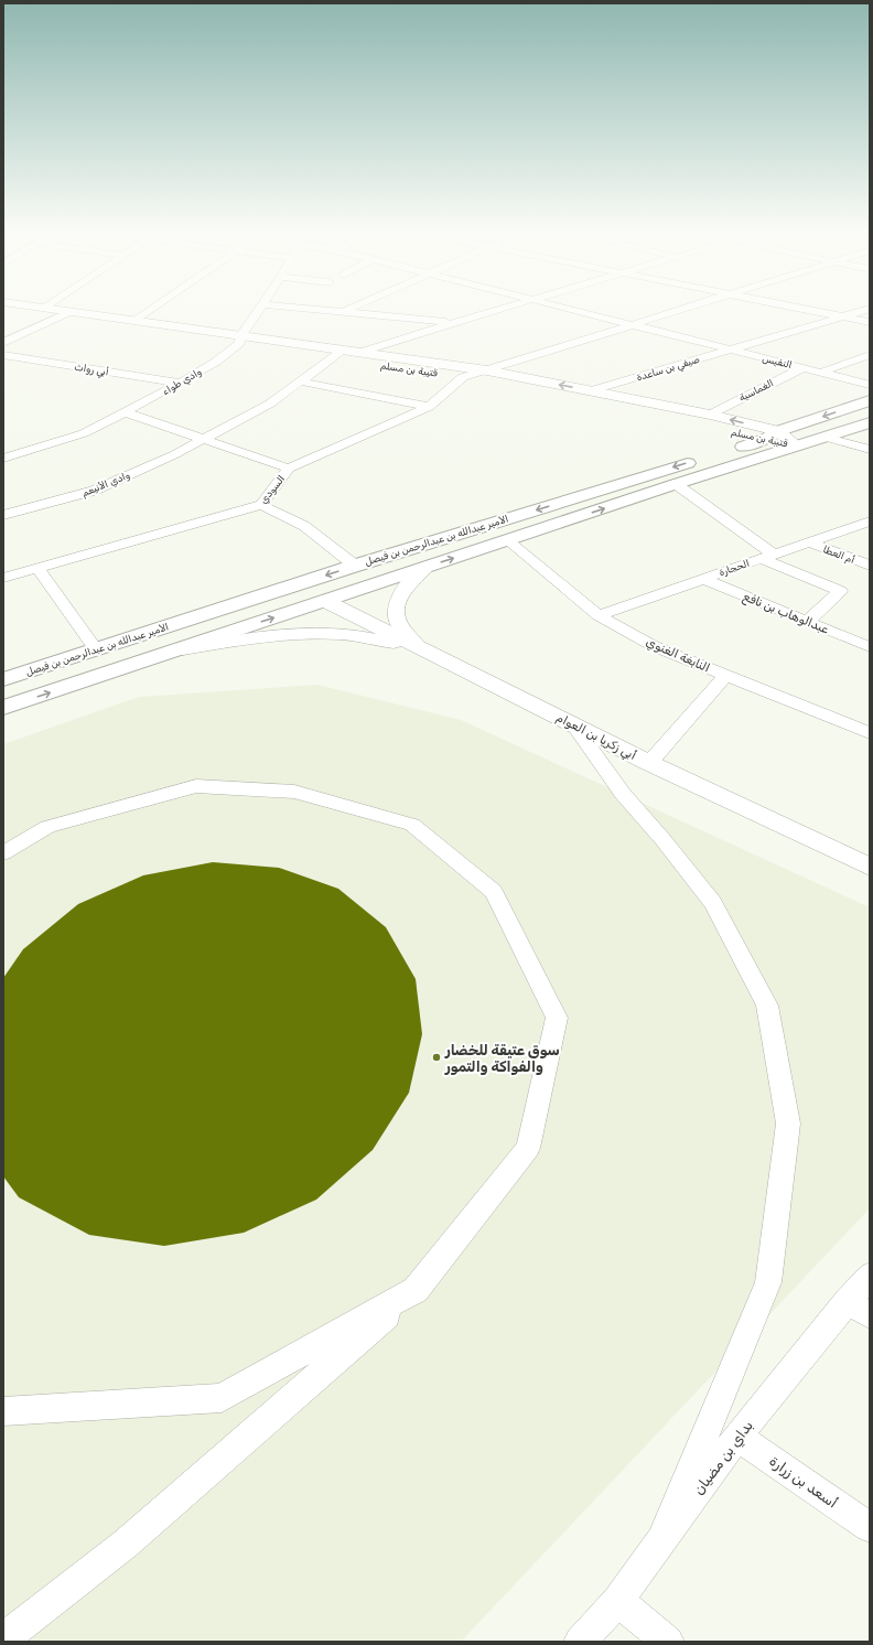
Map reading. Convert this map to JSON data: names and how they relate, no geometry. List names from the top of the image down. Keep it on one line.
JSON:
{"streets":{"main road":["الأمير عبدالله بن عبدالرحمن بن فيصل"],"street":["النفيس","صيفي بن ساعدة","أبي رواث","قتيبة بن مسلم","وادي طواء","الغماسية","وادي الأنيعم","السودي","أم العطا","الحجارة","عبدالوهاب بن نافع","النابغة الغنوي","أبي زكريا بن العوام","بداي بن مضيان","أسعد بن زرارة"]},"crossings":[["النفيس","صيفي بن ساعدة"],["النفيس","الغماسية"],["النفيس","السودي"],["صيفي بن ساعدة","قتيبة بن مسلم"],["أبي رواث","وادي طواء"],["قتيبة بن مسلم","وادي طواء"],["قتيبة بن مسلم","الغماسية"],["قتيبة بن مسلم","وادي الأنيعم"],["قتيبة بن مسلم","السودي"],["قتيبة بن مسلم","الأمير عبدالله بن عبدالرحمن بن فيصل"],["الأمير عبدالله بن عبدالرحمن بن فيصل","النابغة الغنوي"],["الأمير عبدالله بن عبدالرحمن بن فيصل","أبي زكريا بن العوام"],["أم العطا","الحجارة"],["الحجارة","عبدالوهاب بن نافع"],["الحجارة","النابغة الغنوي"],["بداي بن مضيان","أسعد بن زرارة"]],"places":["سوق عتيقة للخضار والفواكة والتمور"]}
